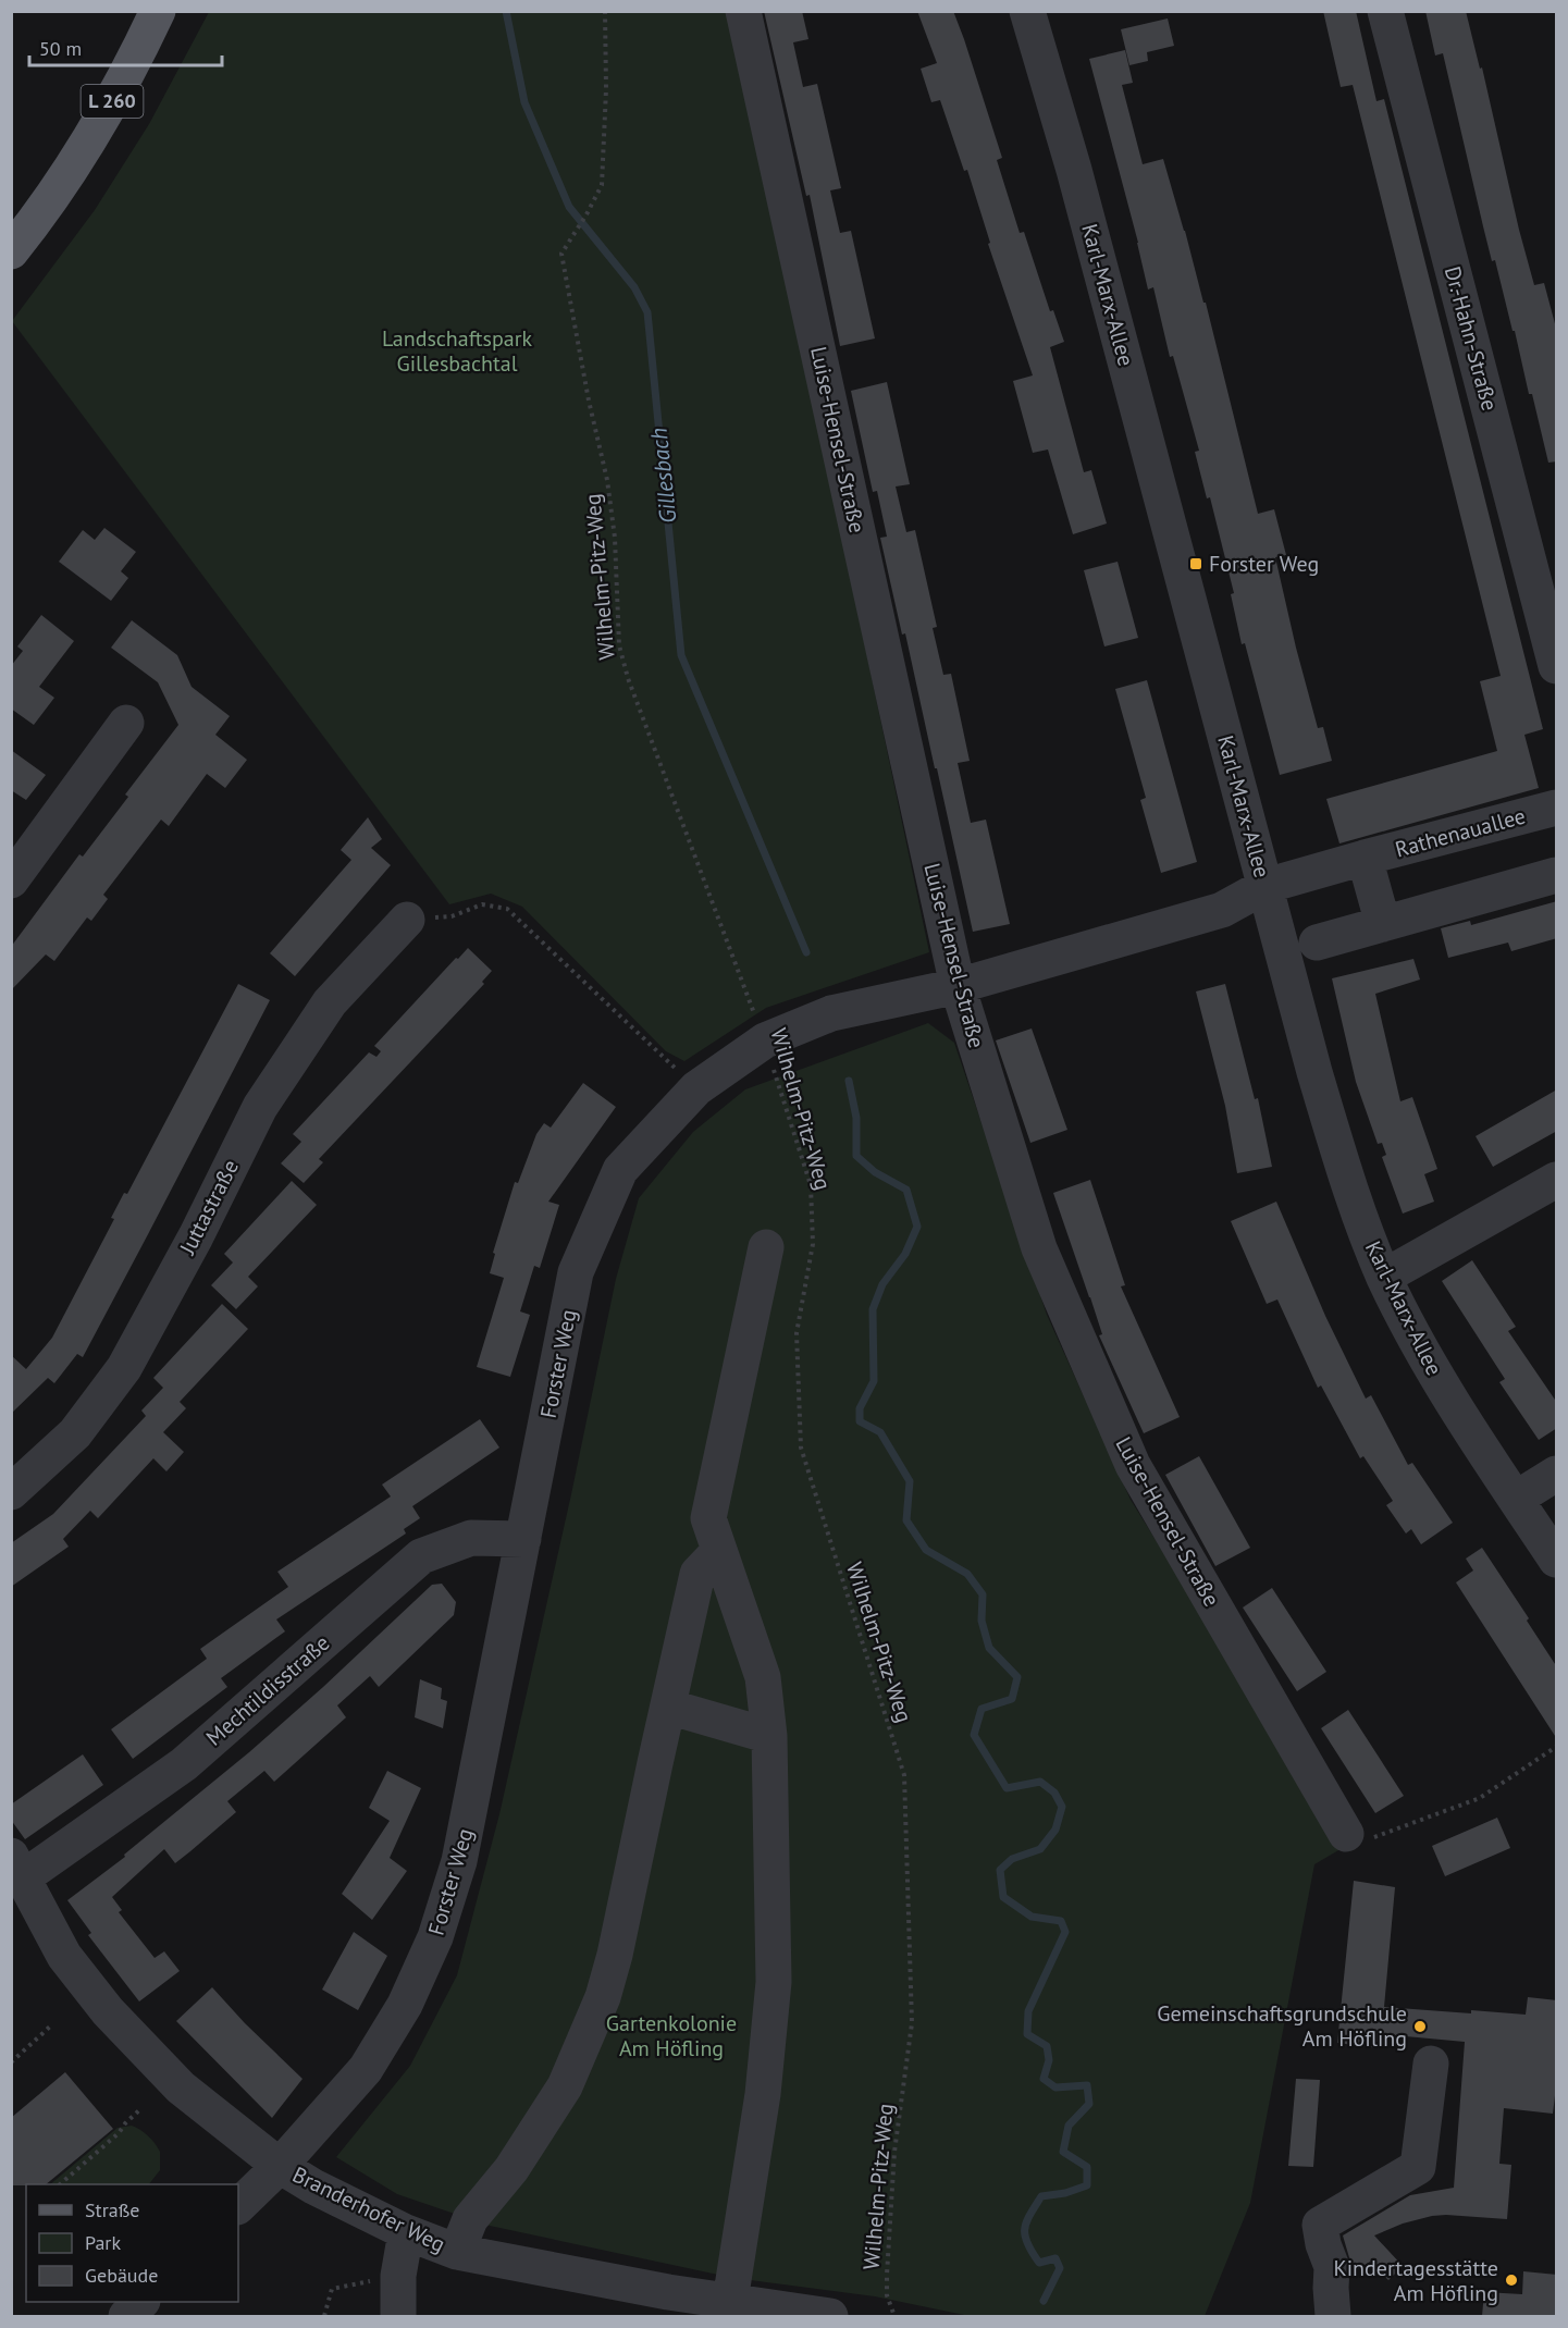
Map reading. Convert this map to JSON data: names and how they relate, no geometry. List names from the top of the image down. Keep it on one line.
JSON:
{"streets":{"main road":["L 260"],"street":["Karl-Marx-Allee","Dr.-Hahn-Straße","Luise-Hensel-Straße","Rathenauallee","Juttastraße","Forster Weg","Mechtildisstraße","Branderhofer Weg"],"path":["Wilhelm-Pitz-Weg"]},"crossings":[["Karl-Marx-Allee","Rathenauallee"],["Karl-Marx-Allee","Forster Weg"],["Luise-Hensel-Straße","Forster Weg"],["Wilhelm-Pitz-Weg","Forster Weg"],["Rathenauallee","Forster Weg"],["Forster Weg","Mechtildisstraße"],["Forster Weg","Branderhofer Weg"],["Mechtildisstraße","Branderhofer Weg"]],"water":["Gillesbach"],"parks":["Landschaftspark Gillesbachtal","Gartenkolonie Am Höfling"],"places":{"transit":["Forster Weg"],"other":["Gemeinschaftsgrundschule Am Höfling","Kindertagesstätte Am Höfling"]},"legend":["Straße","Park","Gebäude"],"scale_bar":"50 m"}
